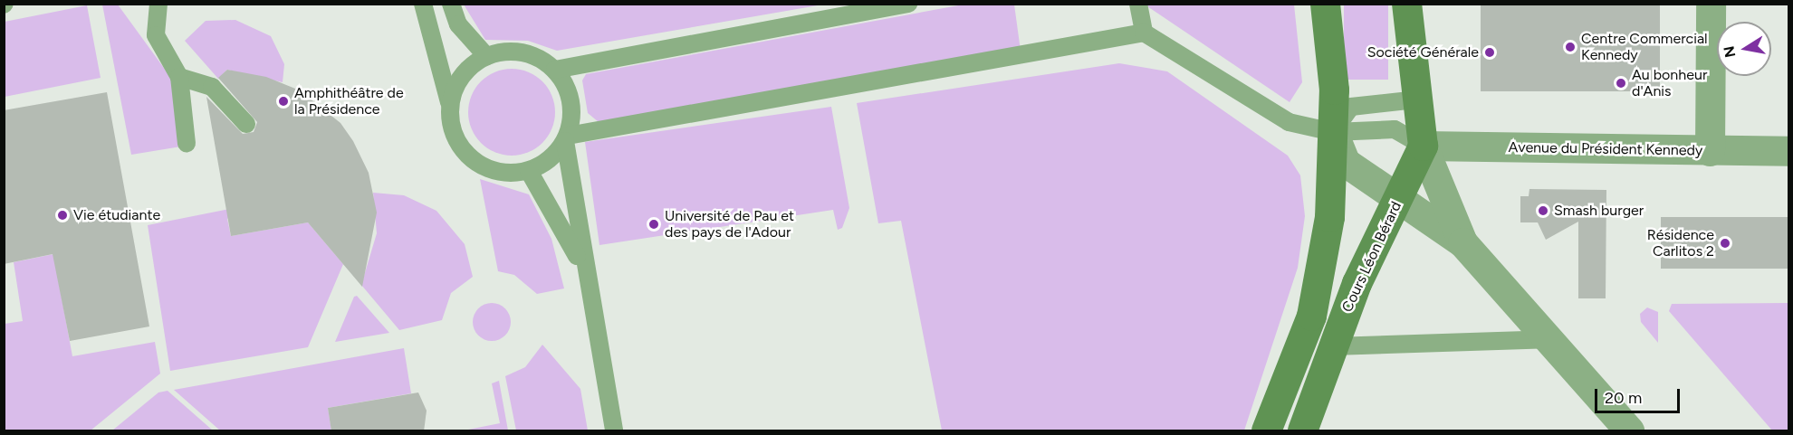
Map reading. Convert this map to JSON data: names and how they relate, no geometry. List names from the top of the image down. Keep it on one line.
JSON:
{"streets":{"main road":["Cours Léon Bérard"],"street":["Avenue du Président Kennedy"]},"crossings":[["Avenue du Président Kennedy","Cours Léon Bérard"]],"places":["Centre Commercial Kennedy","Société Générale","Au bonheur d'Anis","Amphithéâtre de la Présidence","Smash burger","Vie étudiante","Université de Pau et des pays de l'Adour","Résidence Carlitos 2"],"scale_bar":"20 m","north":"left"}
